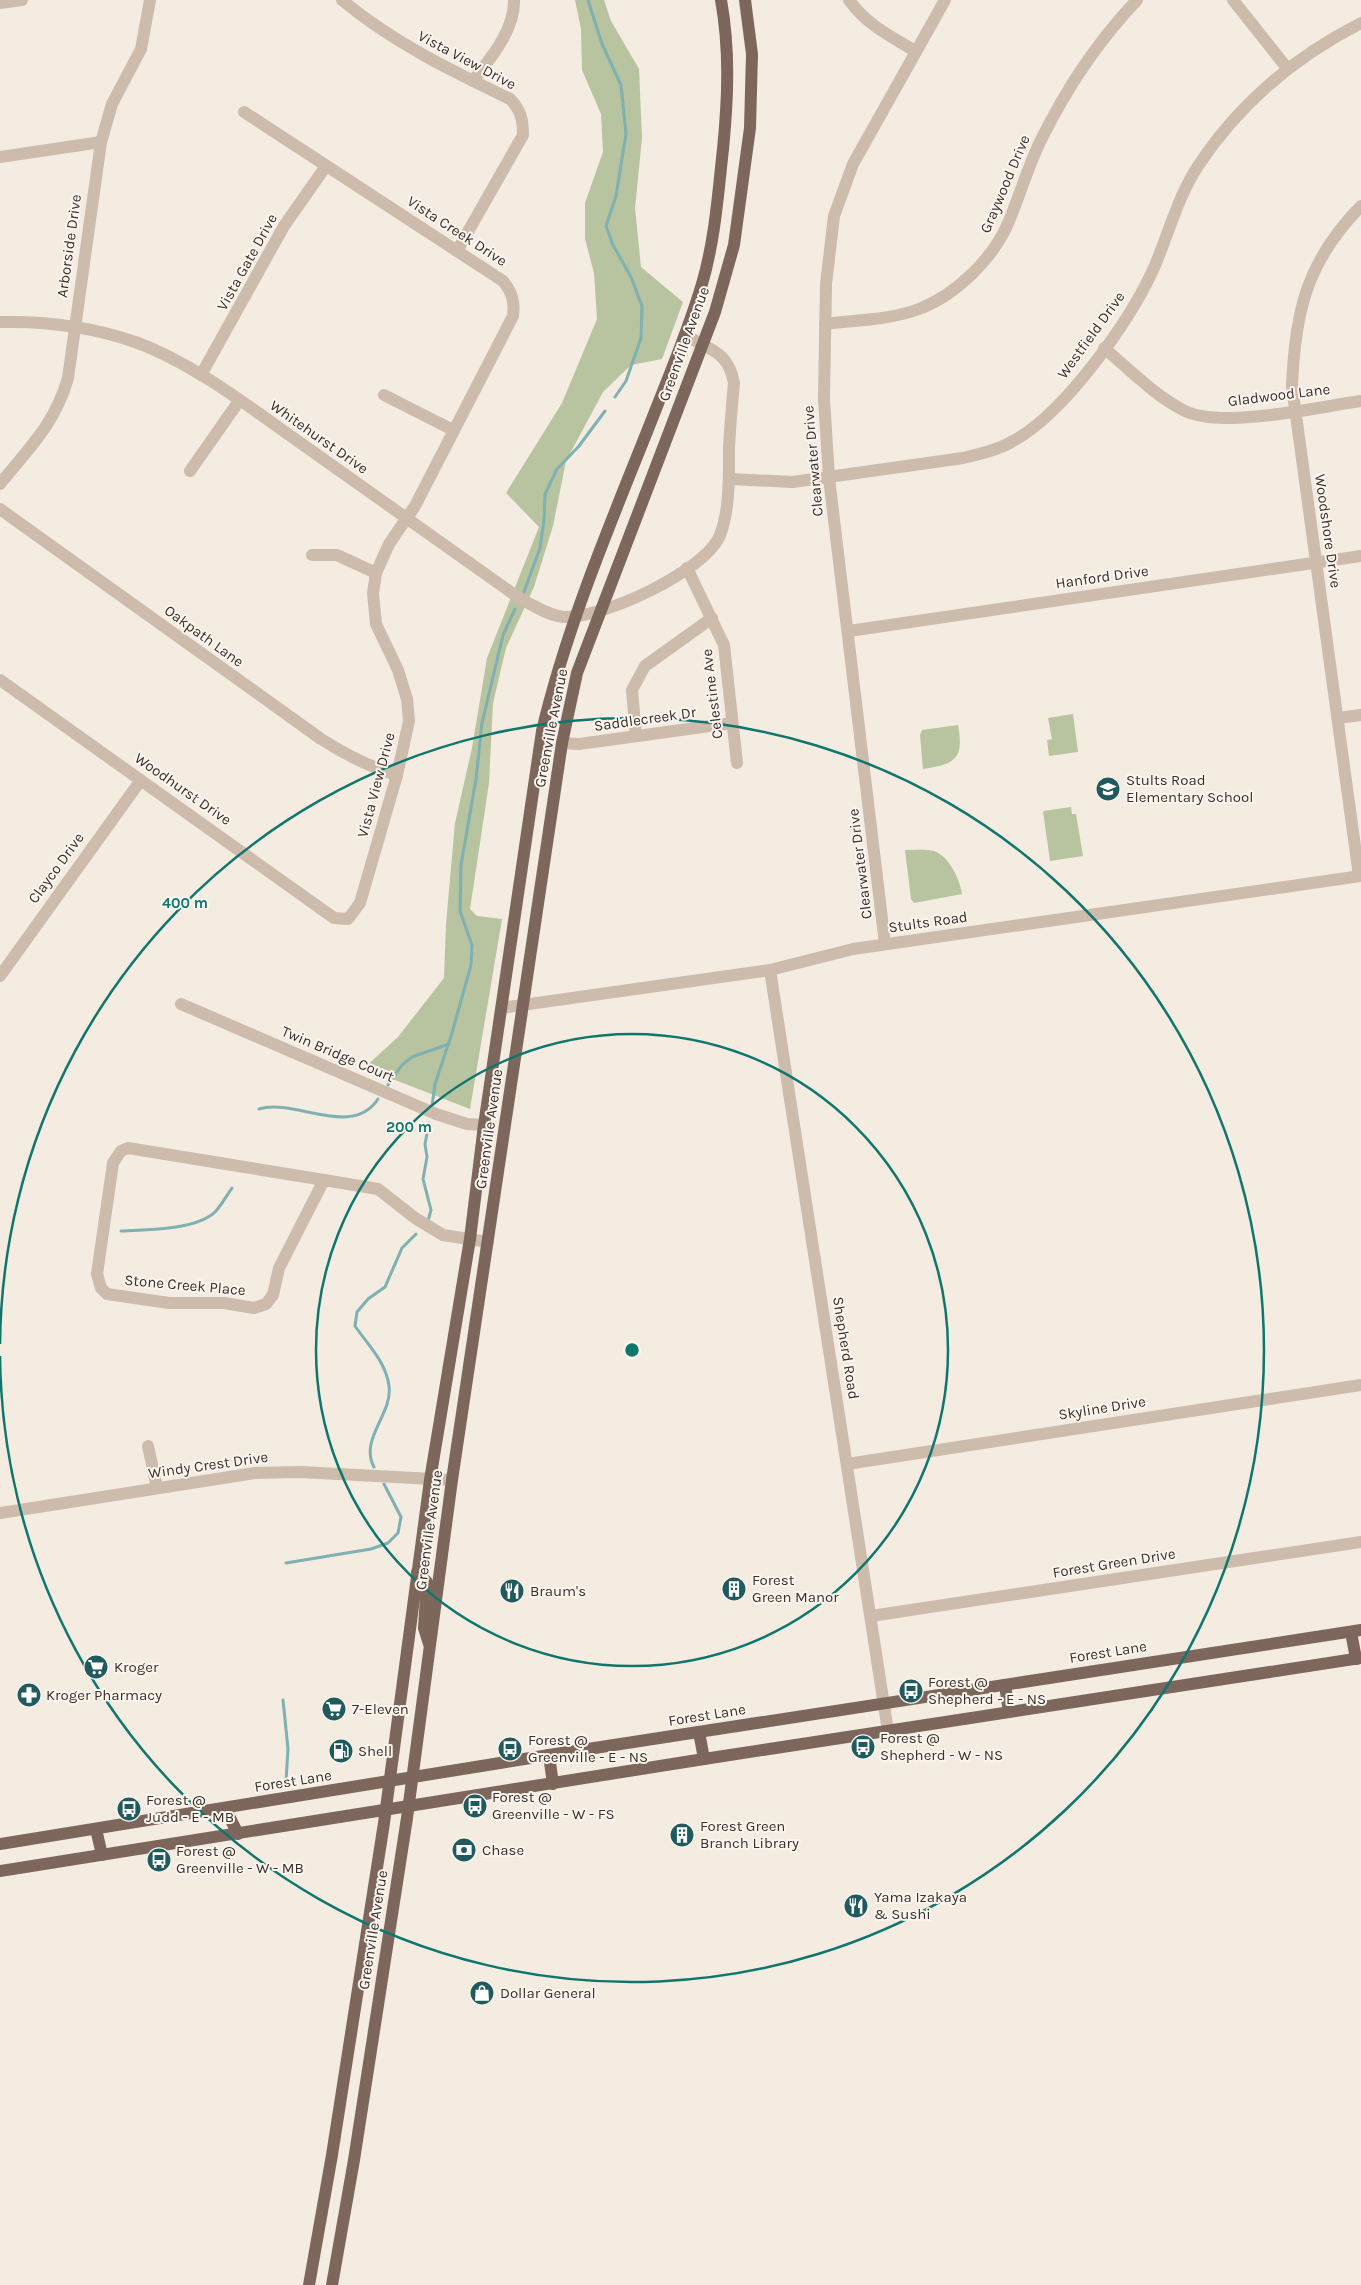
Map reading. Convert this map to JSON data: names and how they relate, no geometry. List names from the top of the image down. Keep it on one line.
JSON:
{"streets":{"main road":["Greenville Avenue","Forest Lane"],"street":["Vista View Drive","Graywood Drive","Vista Creek Drive","Arborside Drive","Vista Gate Drive","Westfield Drive","Gladwood Lane","Whitehurst Drive","Clearwater Drive","Woodshore Drive","Hanford Drive","Oakpath Lane","Celestine Ave","Saddlecreek Dr","Woodhurst Drive","Clayco Drive","Stults Road","Twin Bridge Court","Stone Creek Place","Shepherd Road","Skyline Drive","Windy Crest Drive","Forest Green Drive"]},"crossings":[["Vista View Drive","Vista Creek Drive"],["Vista View Drive","Whitehurst Drive"],["Vista View Drive","Oakpath Lane"],["Vista View Drive","Woodhurst Drive"],["Graywood Drive","Clearwater Drive"],["Vista Creek Drive","Vista Gate Drive"],["Vista Creek Drive","Whitehurst Drive"],["Arborside Drive","Whitehurst Drive"],["Vista Gate Drive","Whitehurst Drive"],["Westfield Drive","Gladwood Lane"],["Westfield Drive","Whitehurst Drive"],["Westfield Drive","Clearwater Drive"],["Greenville Avenue","Whitehurst Drive"],["Greenville Avenue","Saddlecreek Dr"],["Greenville Avenue","Stults Road"],["Greenville Avenue","Twin Bridge Court"],["Greenville Avenue","Stone Creek Place"],["Greenville Avenue","Windy Crest Drive"],["Greenville Avenue","Forest Lane"],["Gladwood Lane","Woodshore Drive"],["Whitehurst Drive","Celestine Ave"],["Clearwater Drive","Hanford Drive"],["Clearwater Drive","Stults Road"],["Woodshore Drive","Hanford Drive"],["Woodshore Drive","Stults Road"],["Celestine Ave","Saddlecreek Dr"],["Woodhurst Drive","Clayco Drive"],["Stults Road","Shepherd Road"],["Shepherd Road","Skyline Drive"],["Shepherd Road","Forest Green Drive"],["Shepherd Road","Forest Lane"]],"places":{"school or university":["Stults Road Elementary School"],"building":["Forest Green Manor","Forest Green Branch Library"],"restaurant":["Braum's","Yama Izakaya & Sushi"],"supermarket":["Kroger","7-Eleven"],"bus stop":["Forest @ Shepherd - E - NS","Forest @ Shepherd - W - NS","Forest @ Greenville - E - NS","Forest @ Greenville - W - FS","Forest @ Judd - E - MB","Forest @ Greenville - W - MB"],"pharmacy":["Kroger Pharmacy"],"fuel station":["Shell"],"bank":["Chase"],"shop":["Dollar General"]},"rings":["400 m","200 m"]}
